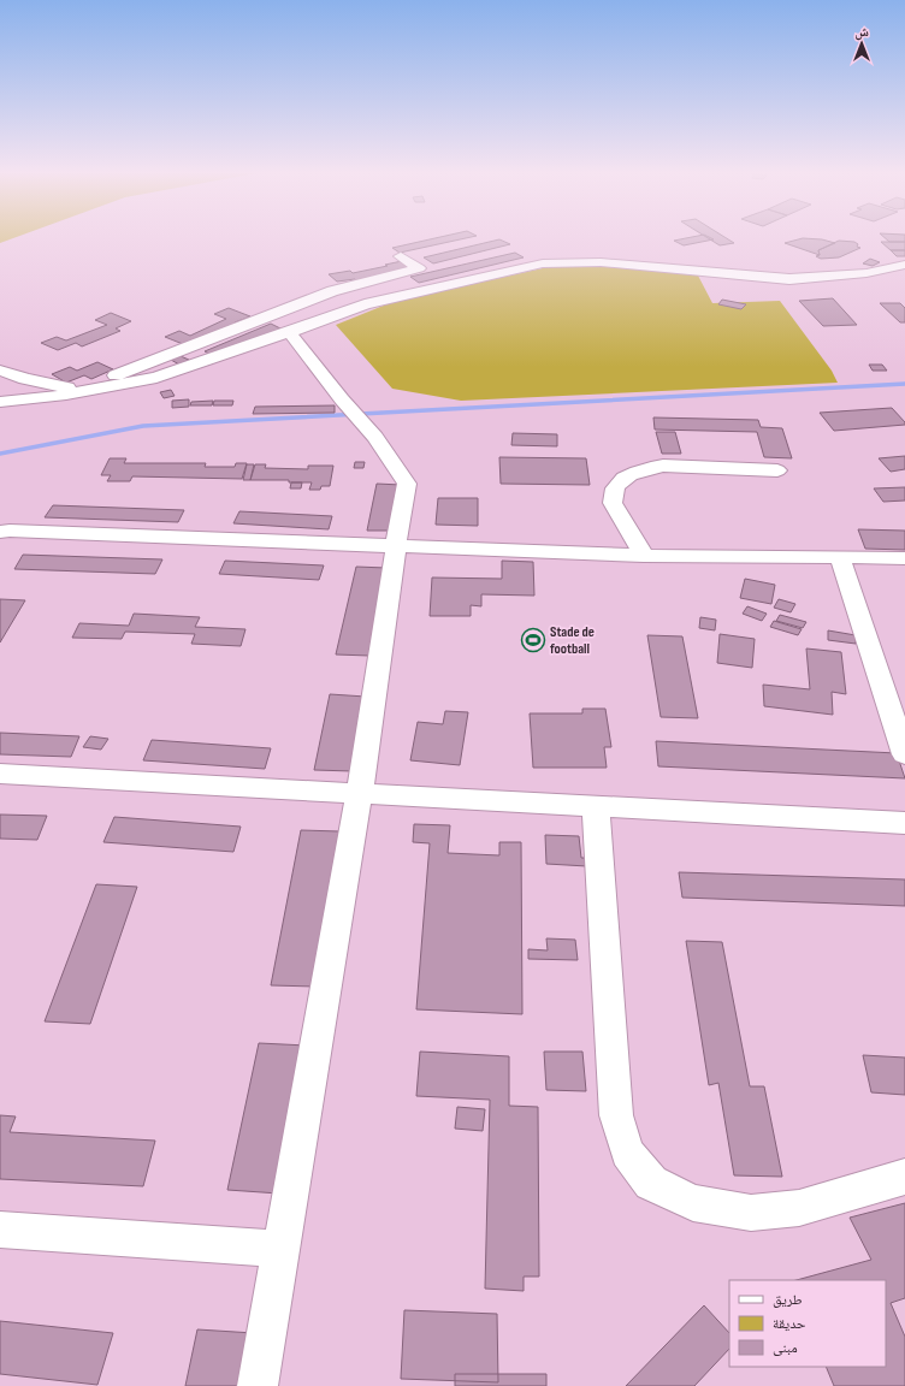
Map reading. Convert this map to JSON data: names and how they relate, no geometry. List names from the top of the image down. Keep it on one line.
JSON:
{"places":{"sports":["Stade de football"]},"legend":["طريق","حديقة","مبنى"],"north":"top"}
